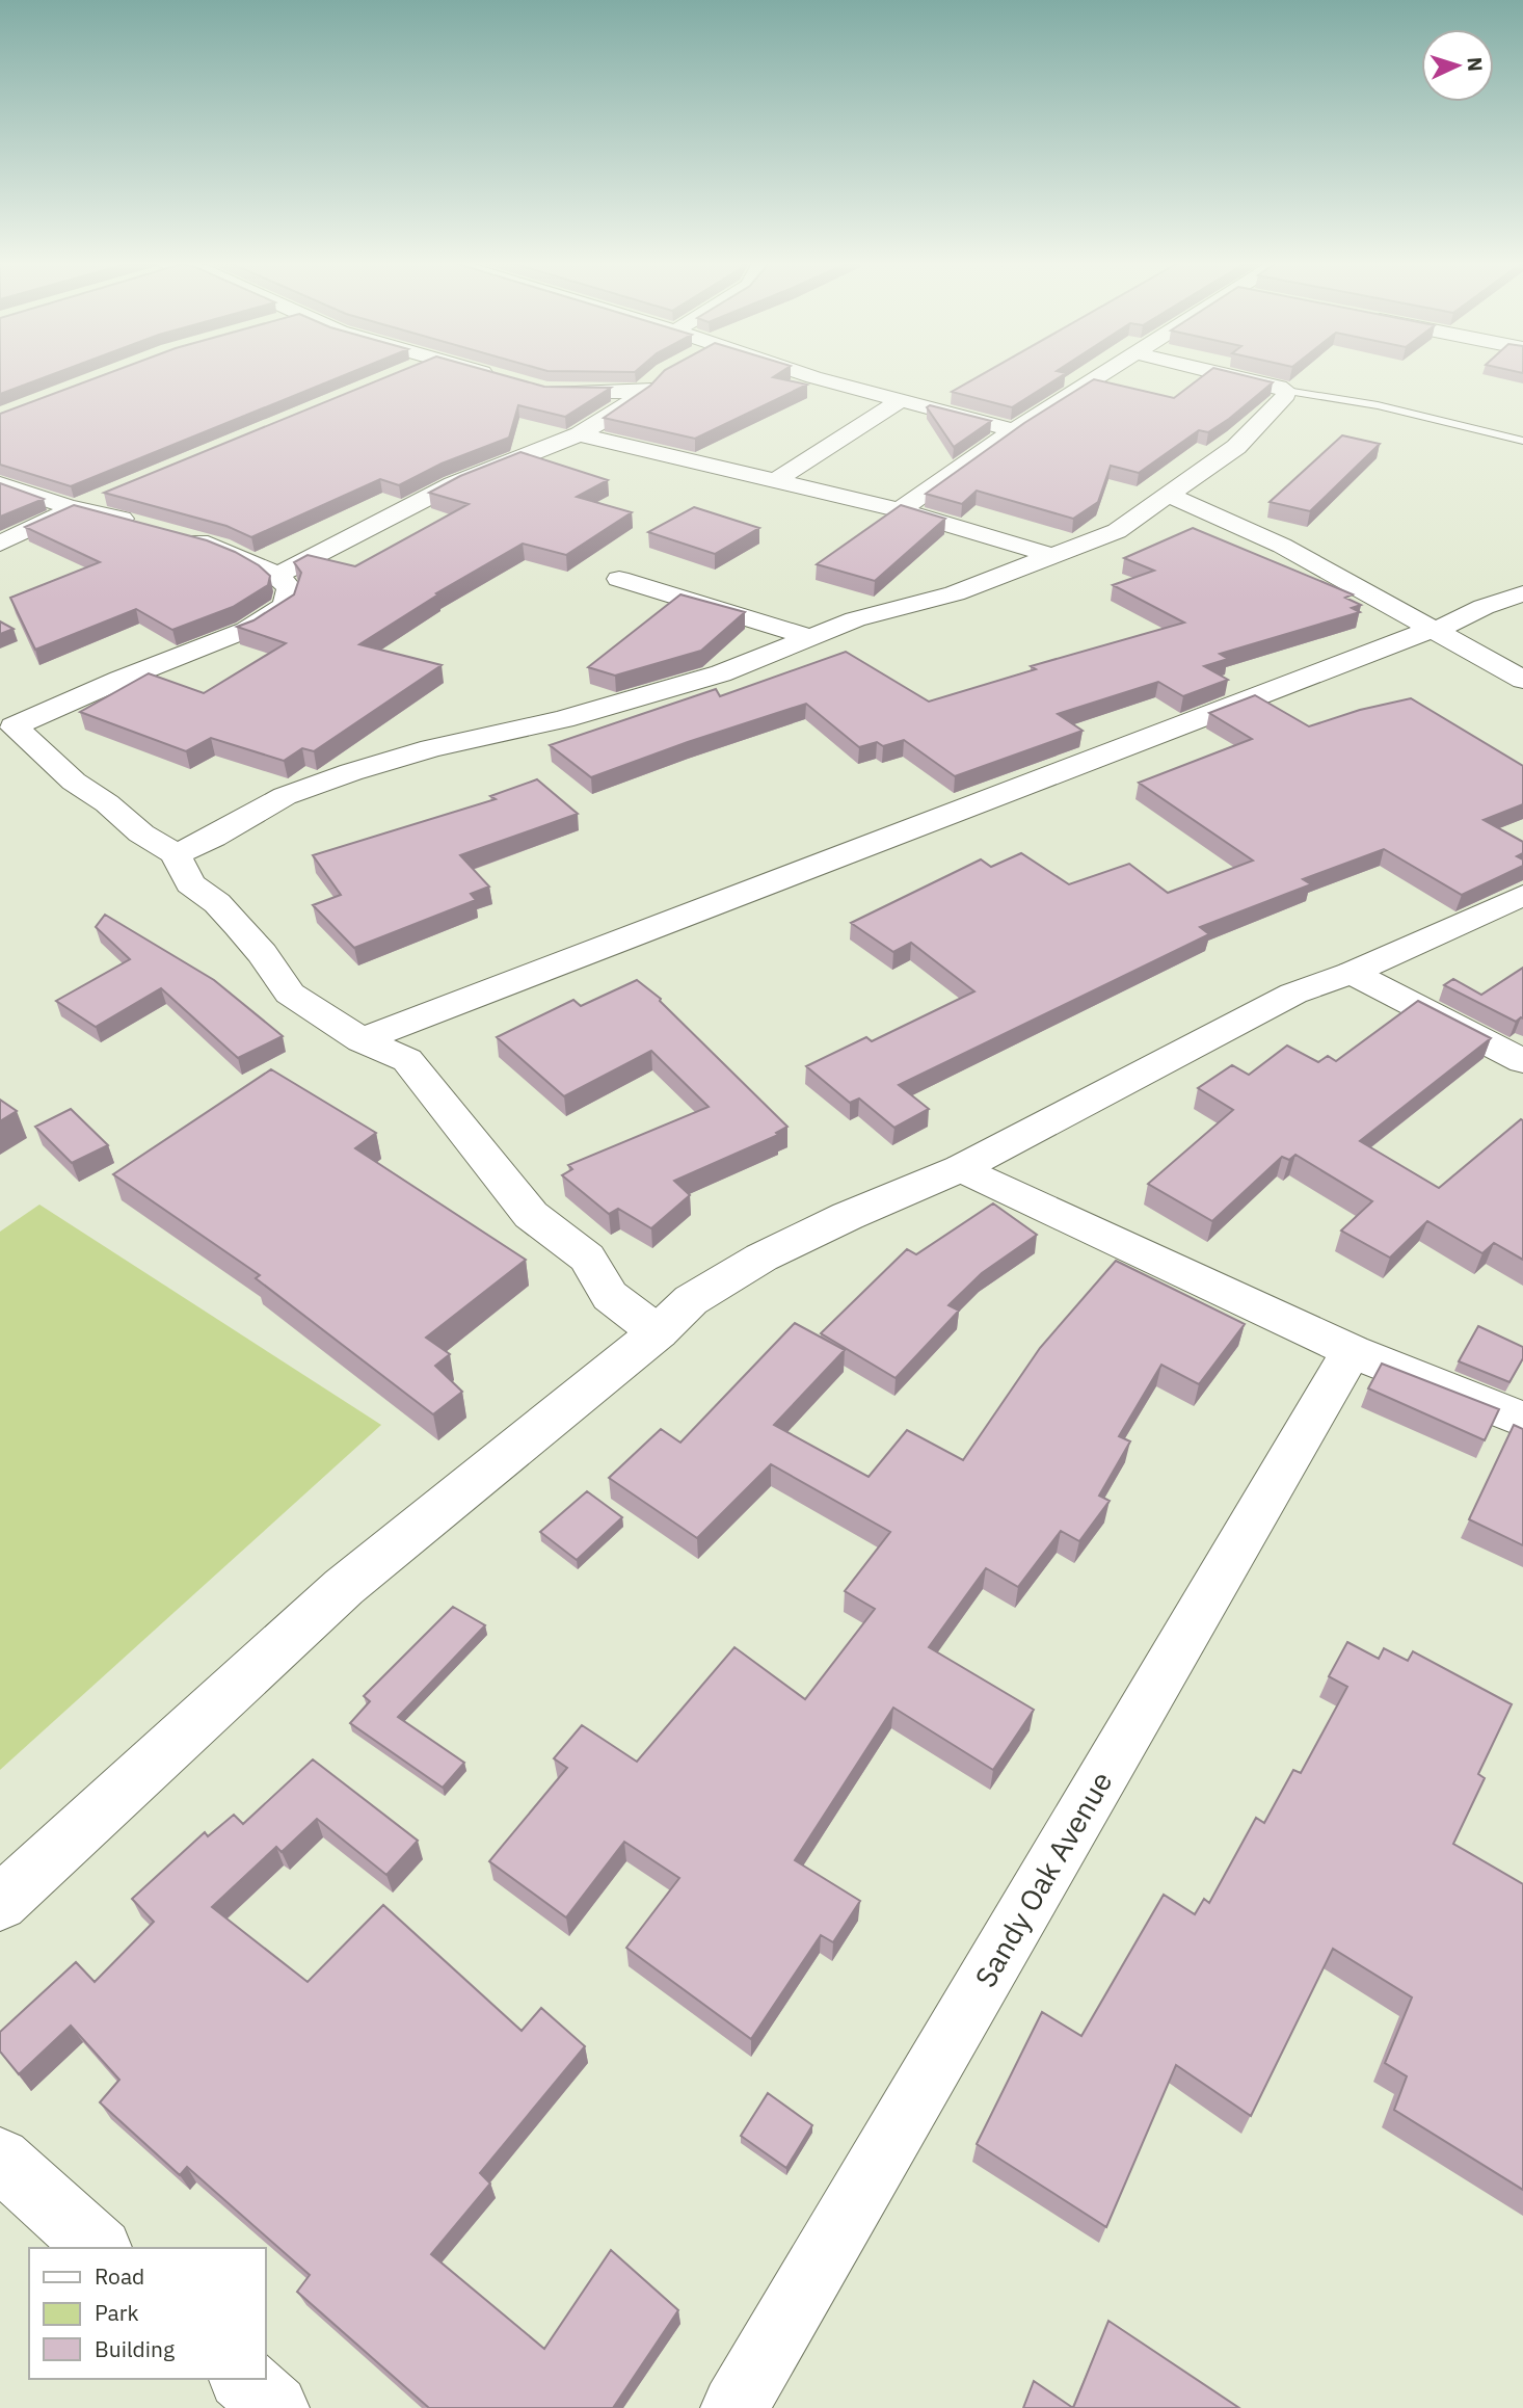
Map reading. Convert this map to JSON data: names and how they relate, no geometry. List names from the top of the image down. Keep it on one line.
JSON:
{"streets":{"street":["Sandy Oak Avenue"]},"legend":["Road","Park","Building"],"north":"right"}
